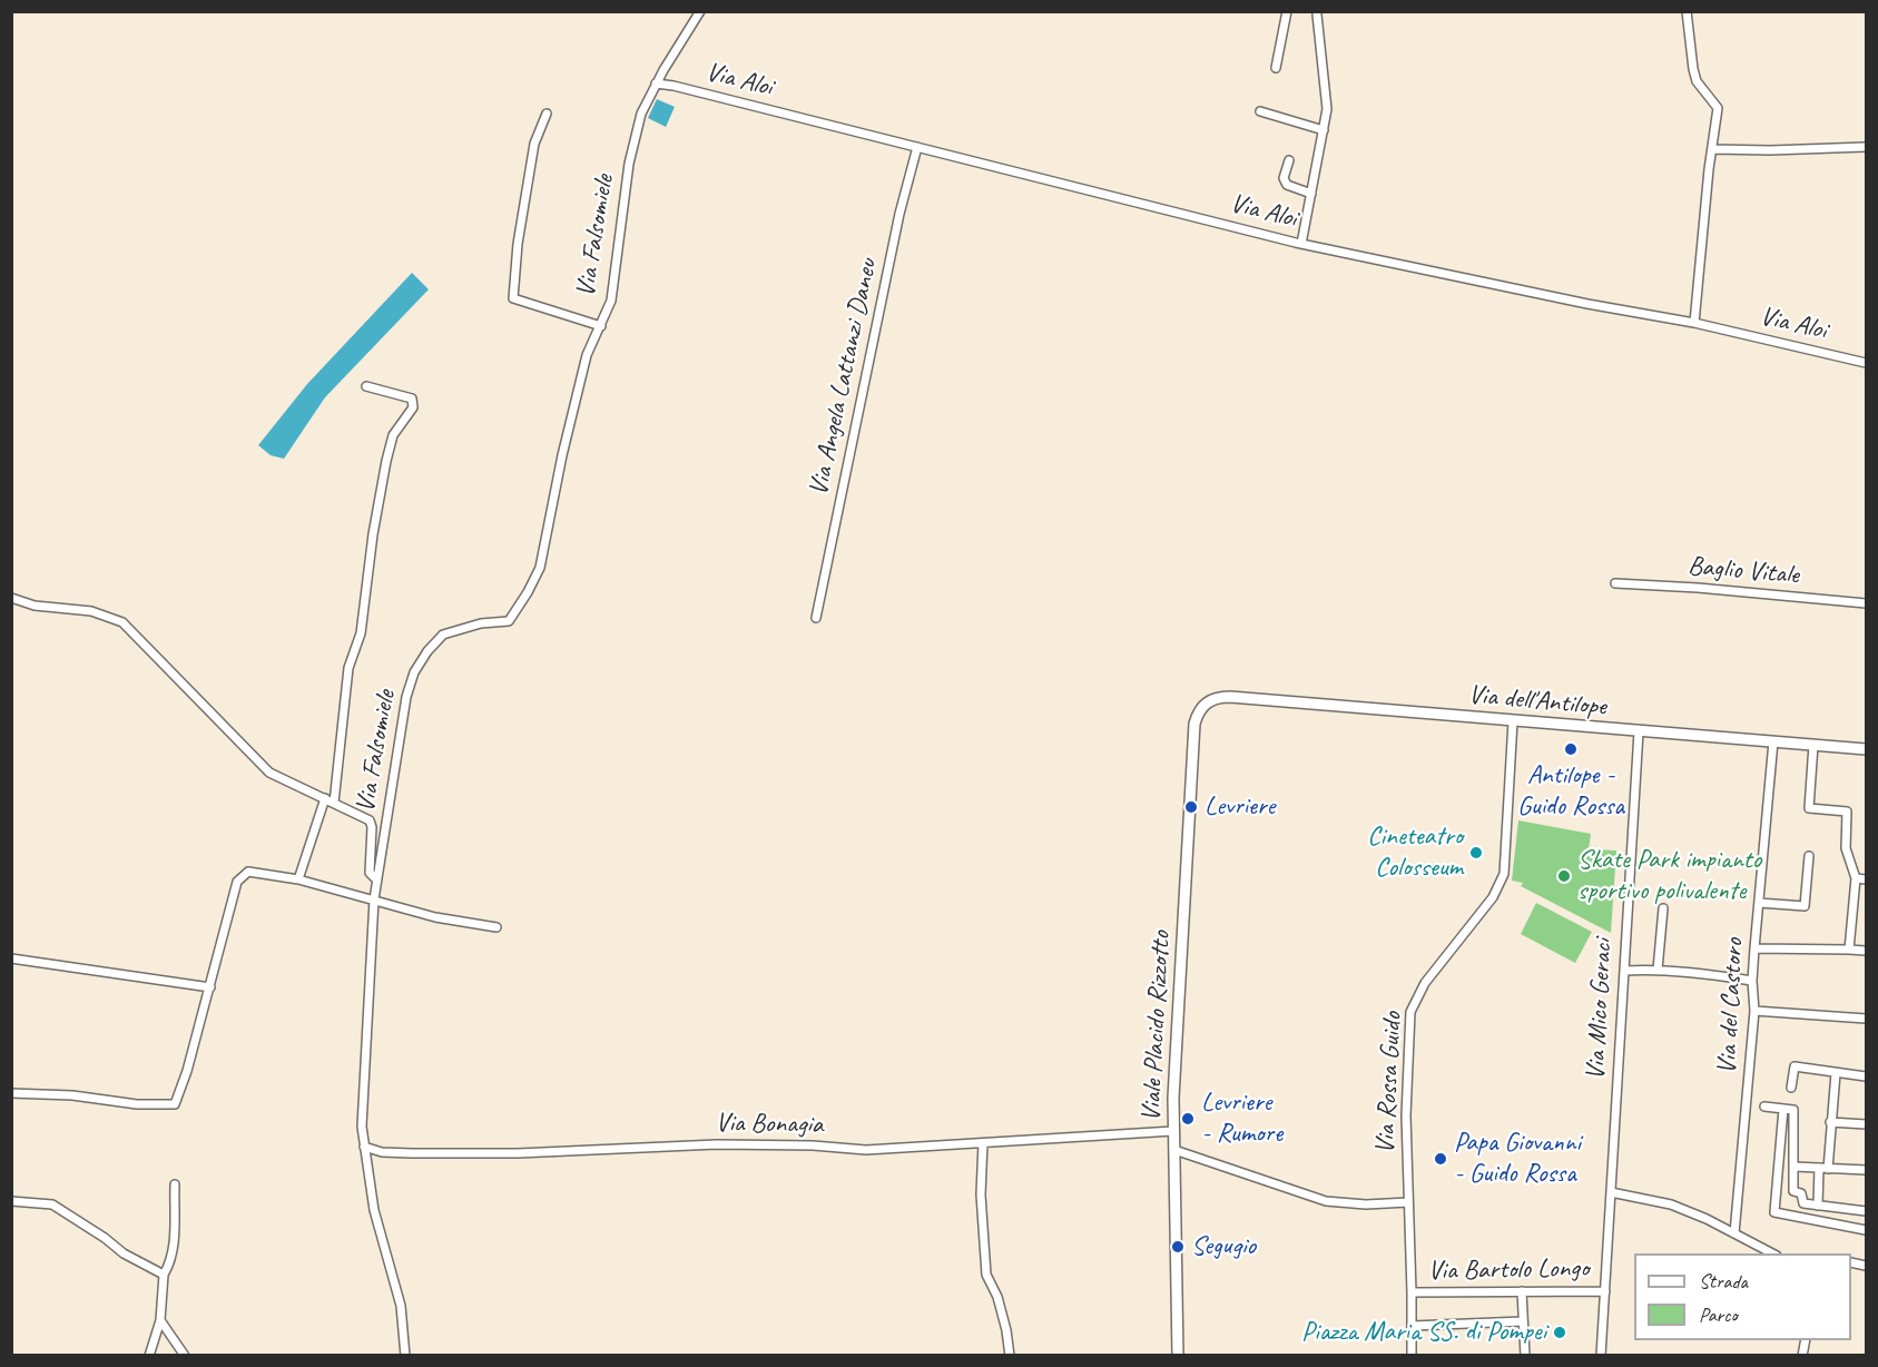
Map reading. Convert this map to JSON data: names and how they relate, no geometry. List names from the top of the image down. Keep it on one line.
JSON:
{"streets":{"street":["Via Aloi","Via Falsomiele","Via Angela Lattanzi Daneu","Baglio Vitale","Via dell'Antilope","Via del Castoro","Via Mico Geraci","Viale Placido Rizzotto","Via Rossa Guido","Via Bonagia","Via Bartolo Longo"]},"crossings":[["Via Aloi","Via Falsomiele"],["Via Aloi","Via Angela Lattanzi Daneu"],["Via Falsomiele","Via Bonagia"],["Via dell'Antilope","Via del Castoro"],["Via dell'Antilope","Via Mico Geraci"],["Via dell'Antilope","Viale Placido Rizzotto"],["Via dell'Antilope","Via Rossa Guido"],["Via Mico Geraci","Via Bartolo Longo"],["Viale Placido Rizzotto","Via Bonagia"],["Via Rossa Guido","Via Bartolo Longo"]],"places":["Antilope - Guido Rossa","Levriere","Cineteatro Colosseum","Skate Park impianto sportivo polivalente","Levriere - Rumore","Papa Giovanni - Guido Rossa","Segugio","Piazza Maria SS. di Pompei"],"legend":["Strada","Parco"]}
